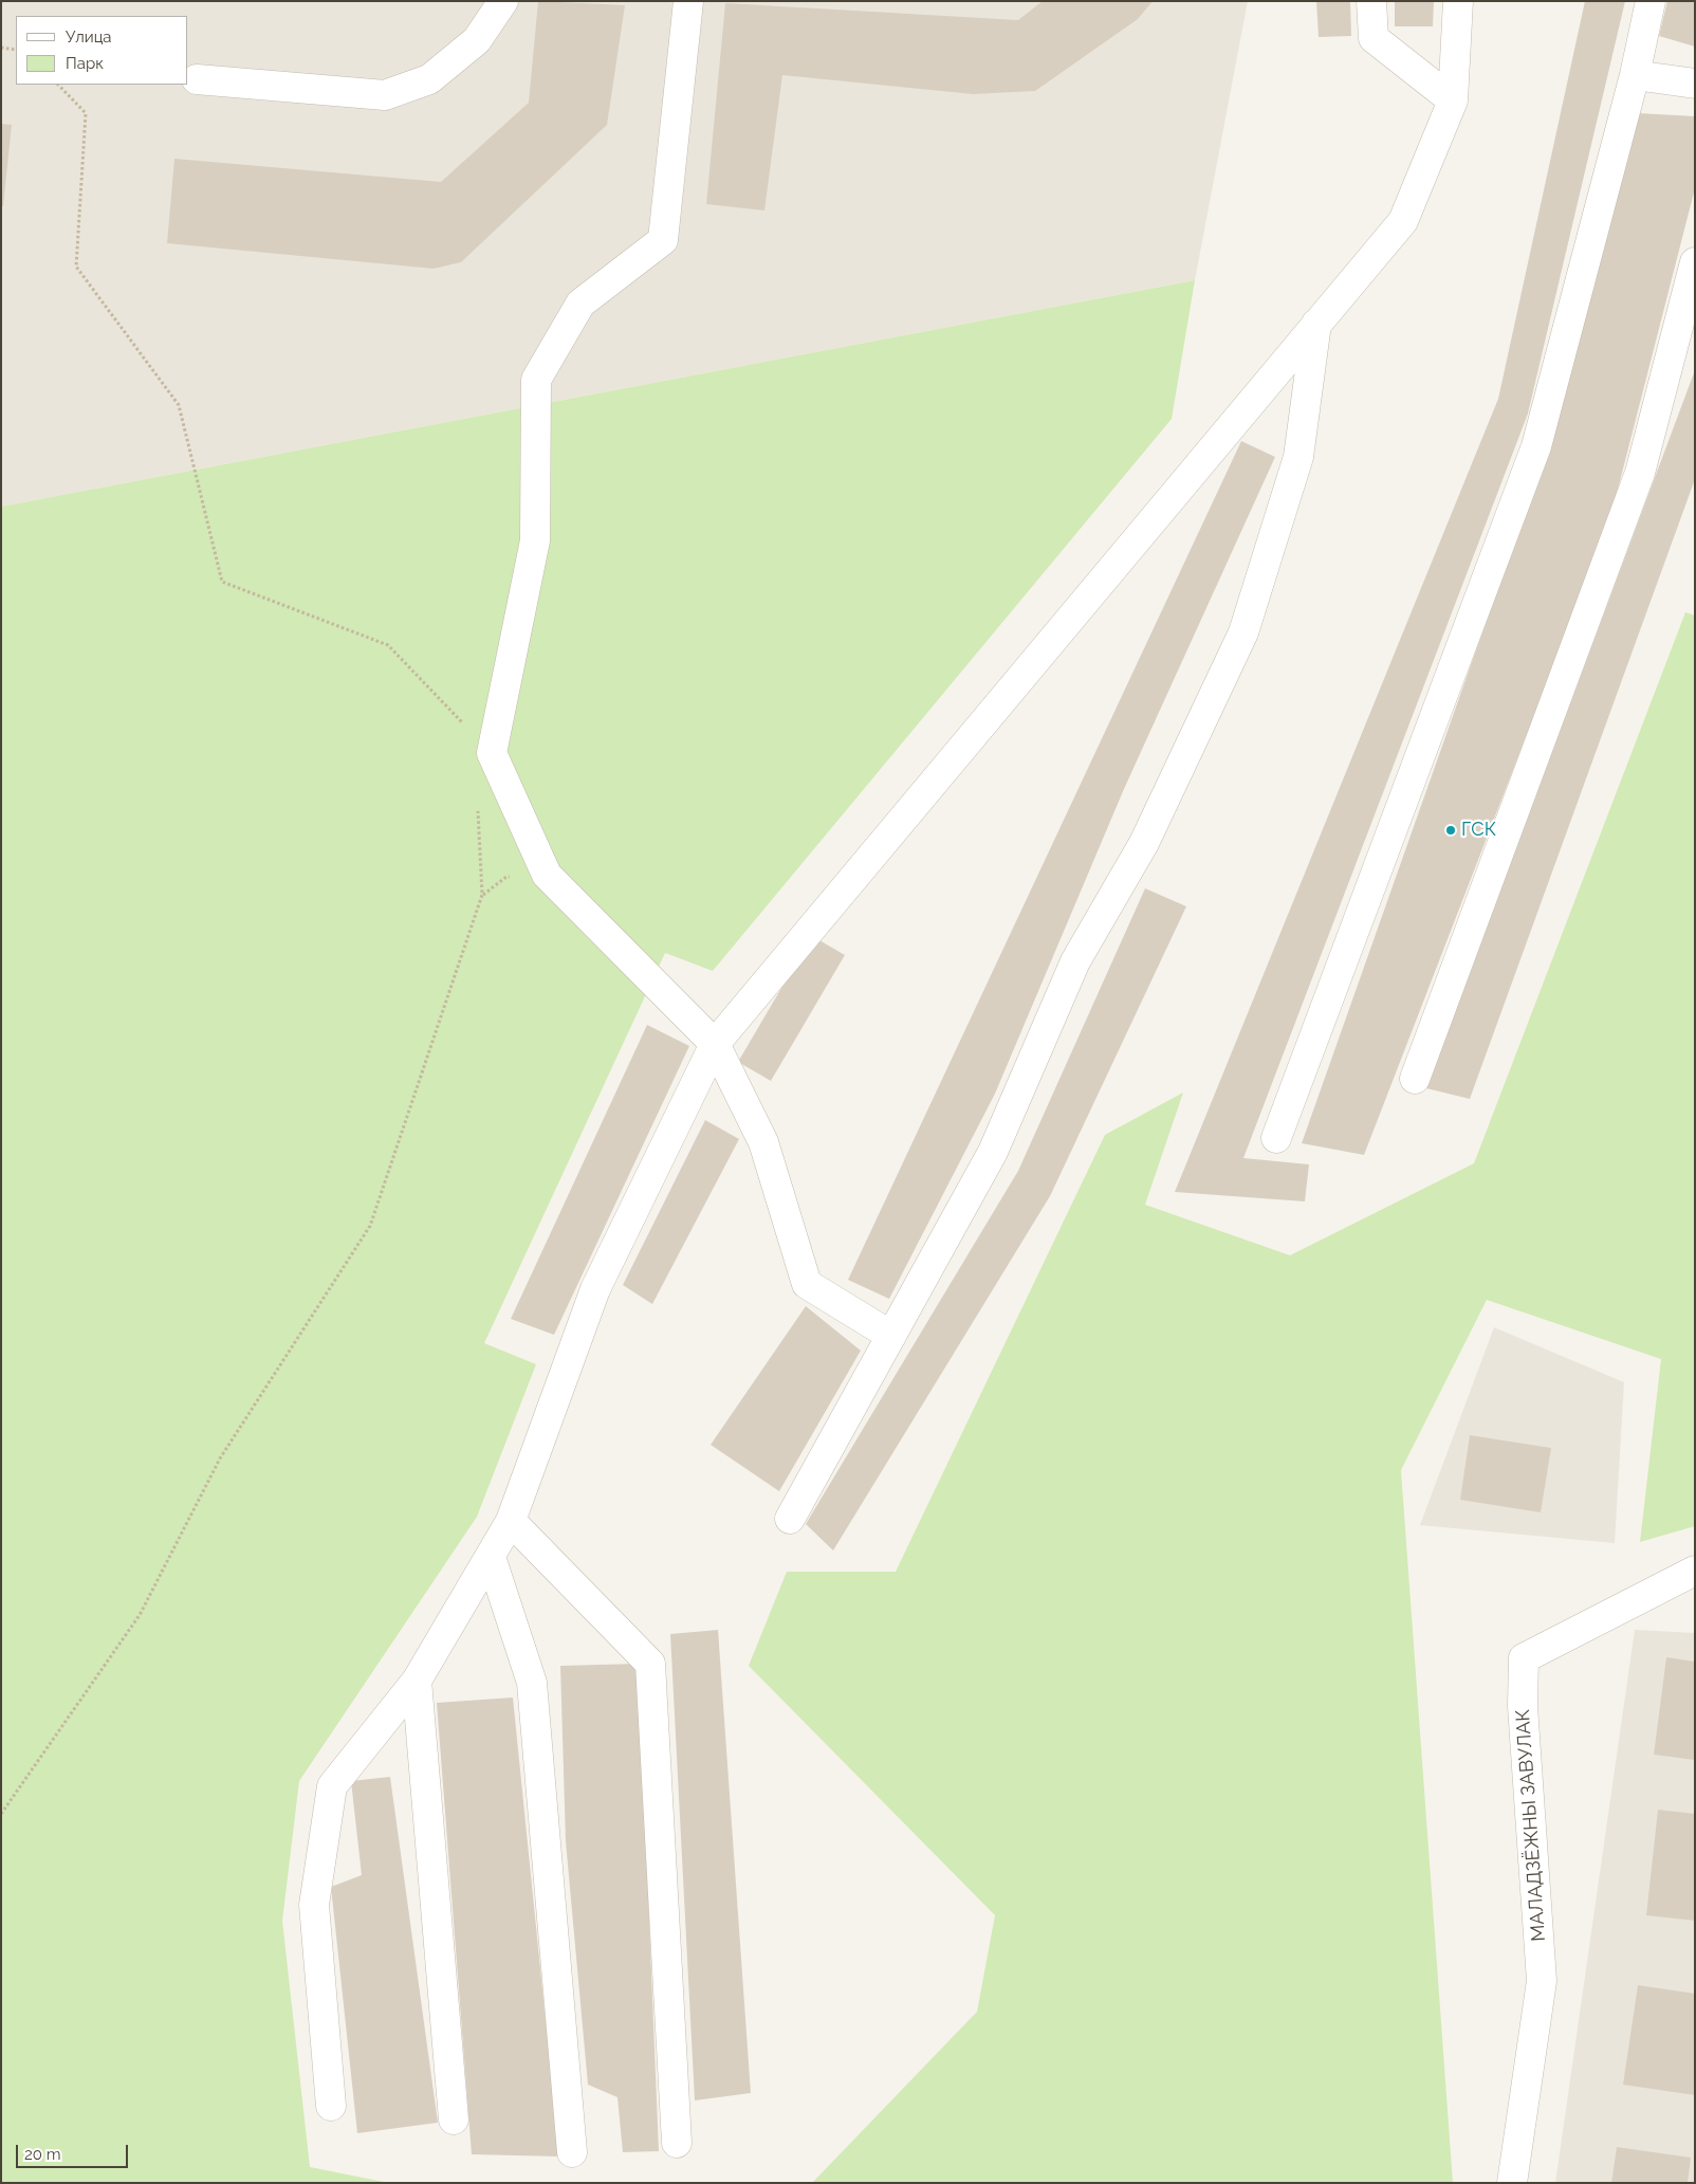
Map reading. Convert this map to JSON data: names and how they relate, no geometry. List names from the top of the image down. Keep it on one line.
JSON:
{"streets":{"street":["МАЛАДЗЁЖНЫ ЗАВУЛАК"]},"places":["ГСК"],"legend":["Улица","Парк"],"scale_bar":"20 m"}
